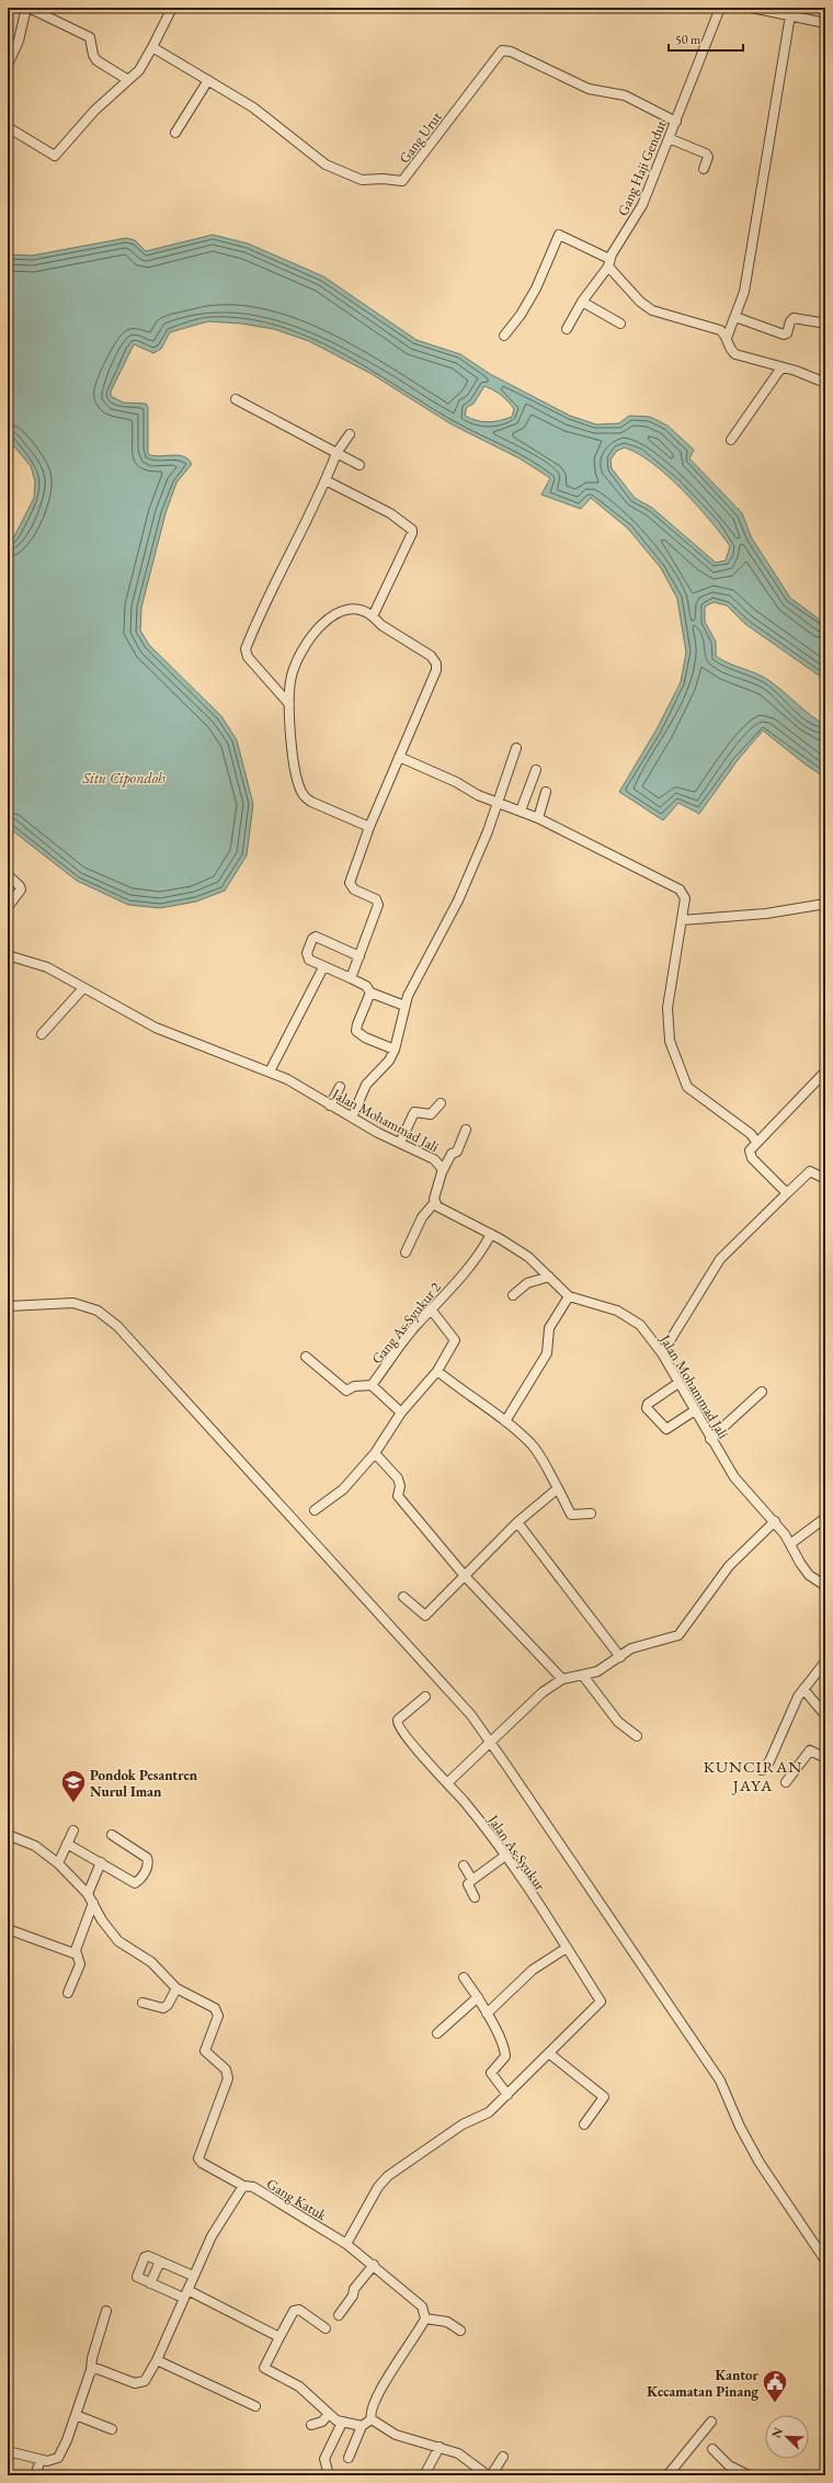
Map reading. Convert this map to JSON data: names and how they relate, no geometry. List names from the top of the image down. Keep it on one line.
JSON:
{"streets":{"street":["Gang Urut","Gang Haji Gendut","Jalan Mohammad Jali","Gang As-Syukur 2","Jalan As-Syukur","Gang Katuk"]},"crossings":[["Gang Urut","Gang Haji Gendut"],["Jalan Mohammad Jali","Gang As-Syukur 2"],["Jalan As-Syukur","Gang Katuk"]],"districts":["KUNCIRAN JAYA"],"water":["Situ Cipondoh"],"places":{"school or university":["Pondok Pesantren Nurul Iman"],"public building":["Kantor Kecamatan Pinang"]},"scale_bar":"50 m","north":"top left"}
